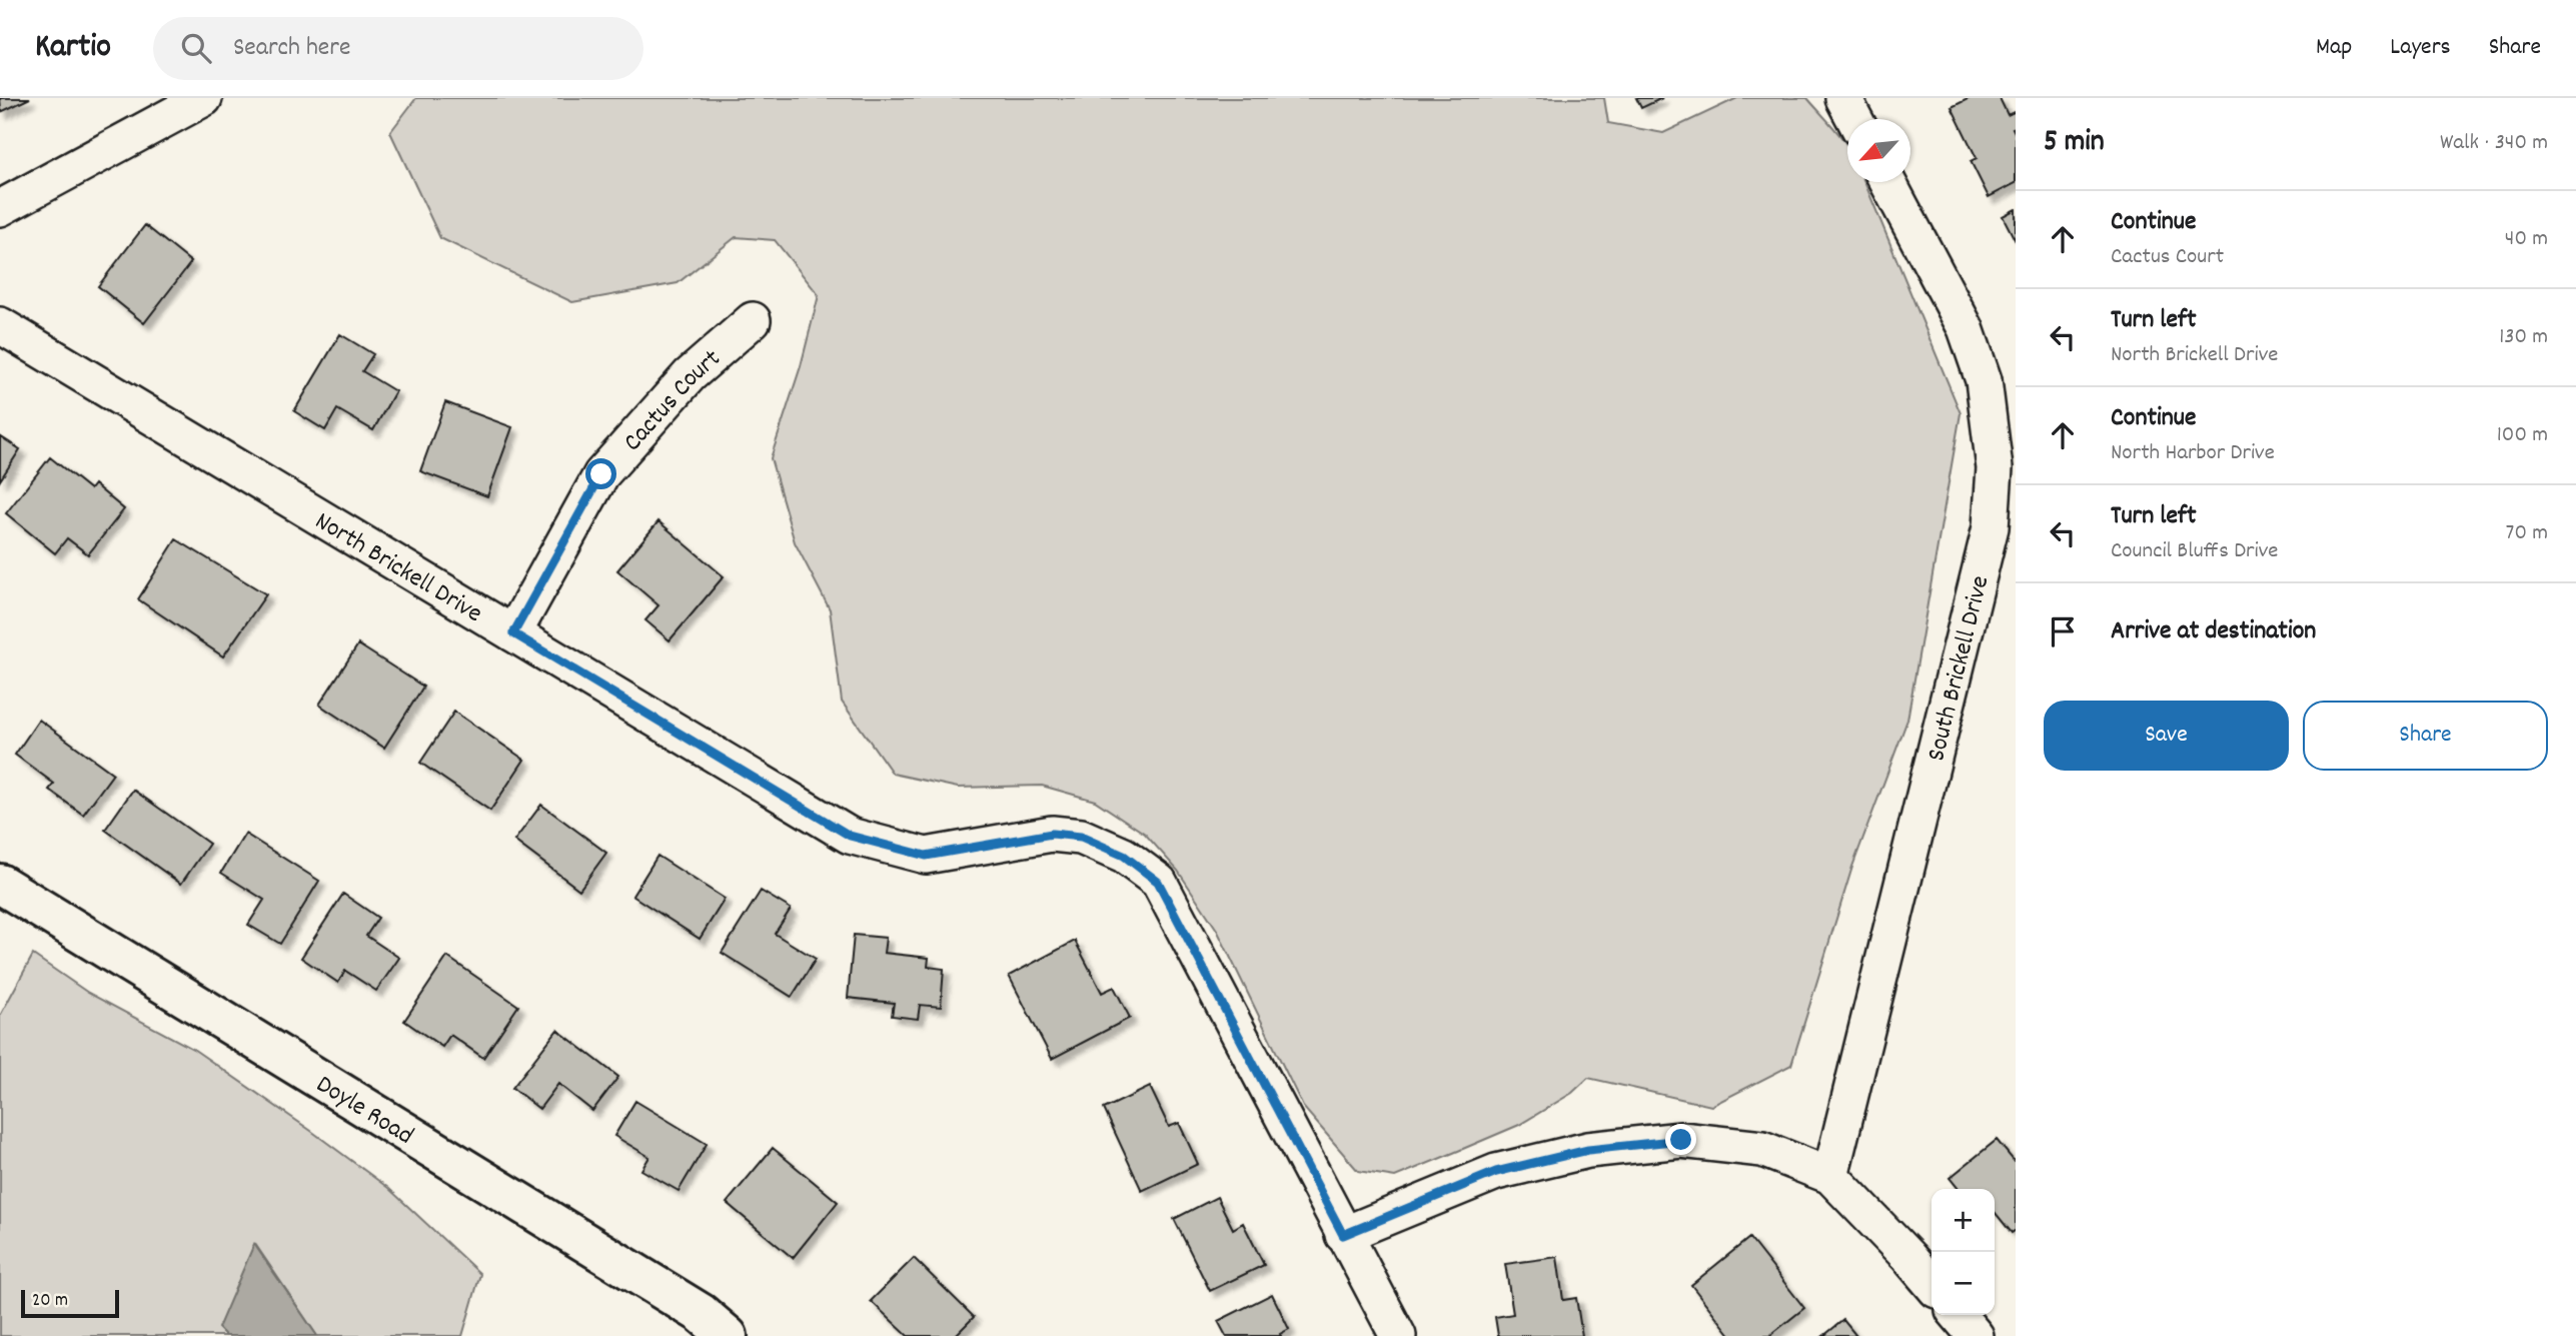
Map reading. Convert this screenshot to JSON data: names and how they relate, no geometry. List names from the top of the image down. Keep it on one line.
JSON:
{"streets":{"main road":["Doyle Road"],"street":["Cactus Court","North Brickell Drive","South Brickell Drive"]},"crossings":[["Cactus Court","North Brickell Drive"]],"scale_bar":"20 m","north":"bottom left","page":{"header":"Kartio","search":"Search here","nav":["Map","Layers","Share"],"heading":["5 min","Walk · 340 m"],"list":[["Continue","Cactus Court","40 m"],["Turn left","North Brickell Drive","130 m"],["Continue","North Harbor Drive","100 m"],["Turn left","Council Bluffs Drive","70 m"],"Arrive at destination"],"buttons":["Save","Share"],"map_buttons":["+","−"],"scale":"20 m"}}
